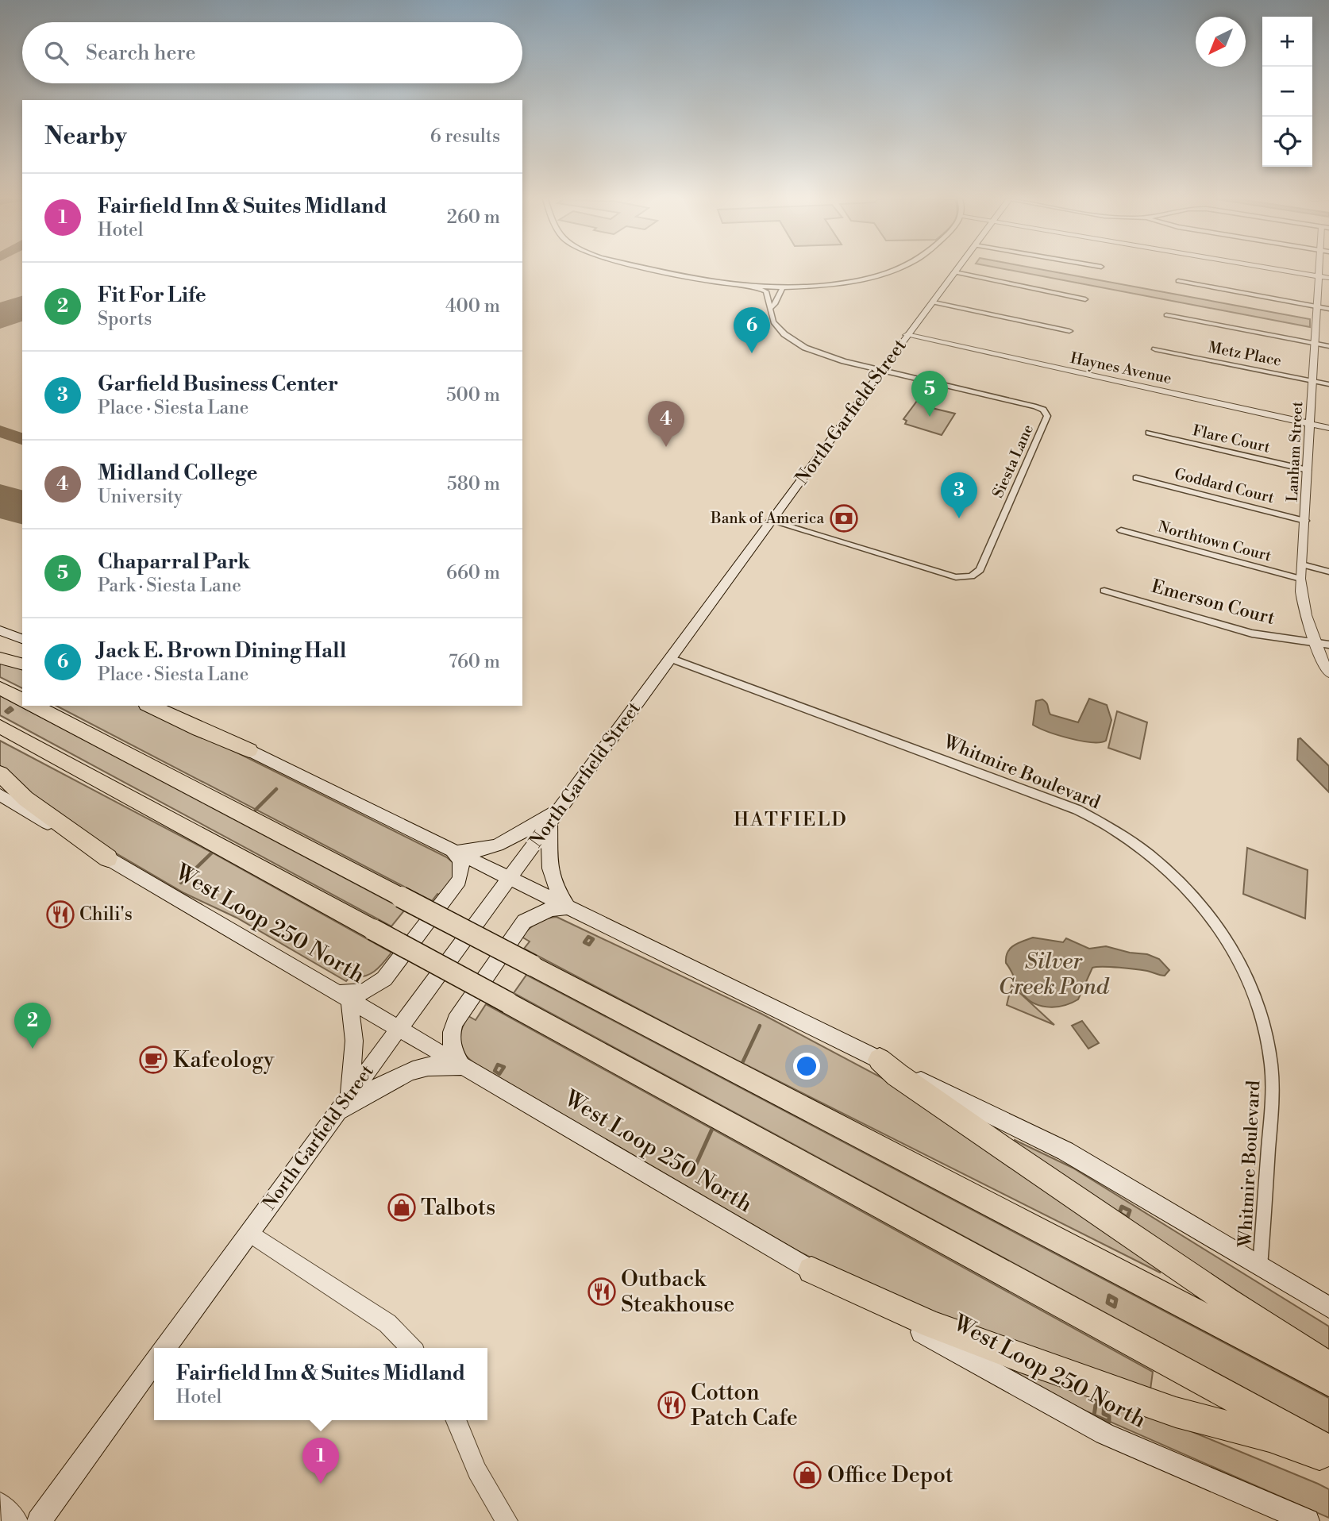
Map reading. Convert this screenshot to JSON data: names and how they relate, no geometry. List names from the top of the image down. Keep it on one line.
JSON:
{"streets":{"main road":["North Garfield Street","West Loop 250 North"],"street":["Metz Place","Haynes Avenue","Flare Court","Lanham Street","Siesta Lane","Goddard Court","Northtown Court","Emerson Court","Whitmire Boulevard"]},"crossings":[["Metz Place","Lanham Street"],["Haynes Avenue","North Garfield Street"],["Haynes Avenue","Lanham Street"],["North Garfield Street","Siesta Lane"],["North Garfield Street","Whitmire Boulevard"],["North Garfield Street","West Loop 250 North"],["Flare Court","Lanham Street"],["Lanham Street","Goddard Court"],["Lanham Street","Northtown Court"],["Lanham Street","Emerson Court"]],"districts":["HATFIELD"],"water":["Silver Creek Pond"],"places":{"bank":["Bank of America"],"restaurant":["Chili's","Outback Steakhouse","Cotton Patch Cafe"],"cafe":["Kafeology"],"shop":["Talbots","Office Depot"]},"north":"bottom left","page":{"map_buttons":["+","−"],"search":"Search here","heading":["Nearby","6 results"],"list":[{"mark":"1","name":"Fairfield Inn & Suites Midland","note":"Hotel","value":"260 m"},{"mark":"2","name":"Fit For Life","note":"Sports","value":"400 m"},{"mark":"3","name":"Garfield Business Center","note":"Place · Siesta Lane","value":"500 m"},{"mark":"4","name":"Midland College","note":"University","value":"580 m"},{"mark":"5","name":"Chaparral Park","note":"Park · Siesta Lane","value":"660 m"},{"mark":"6","name":"Jack E. Brown Dining Hall","note":"Place · Siesta Lane","value":"760 m"}],"pins":["6","5","4","3","2","1"],"popup":["Fairfield Inn & Suites Midland","Hotel"]}}
